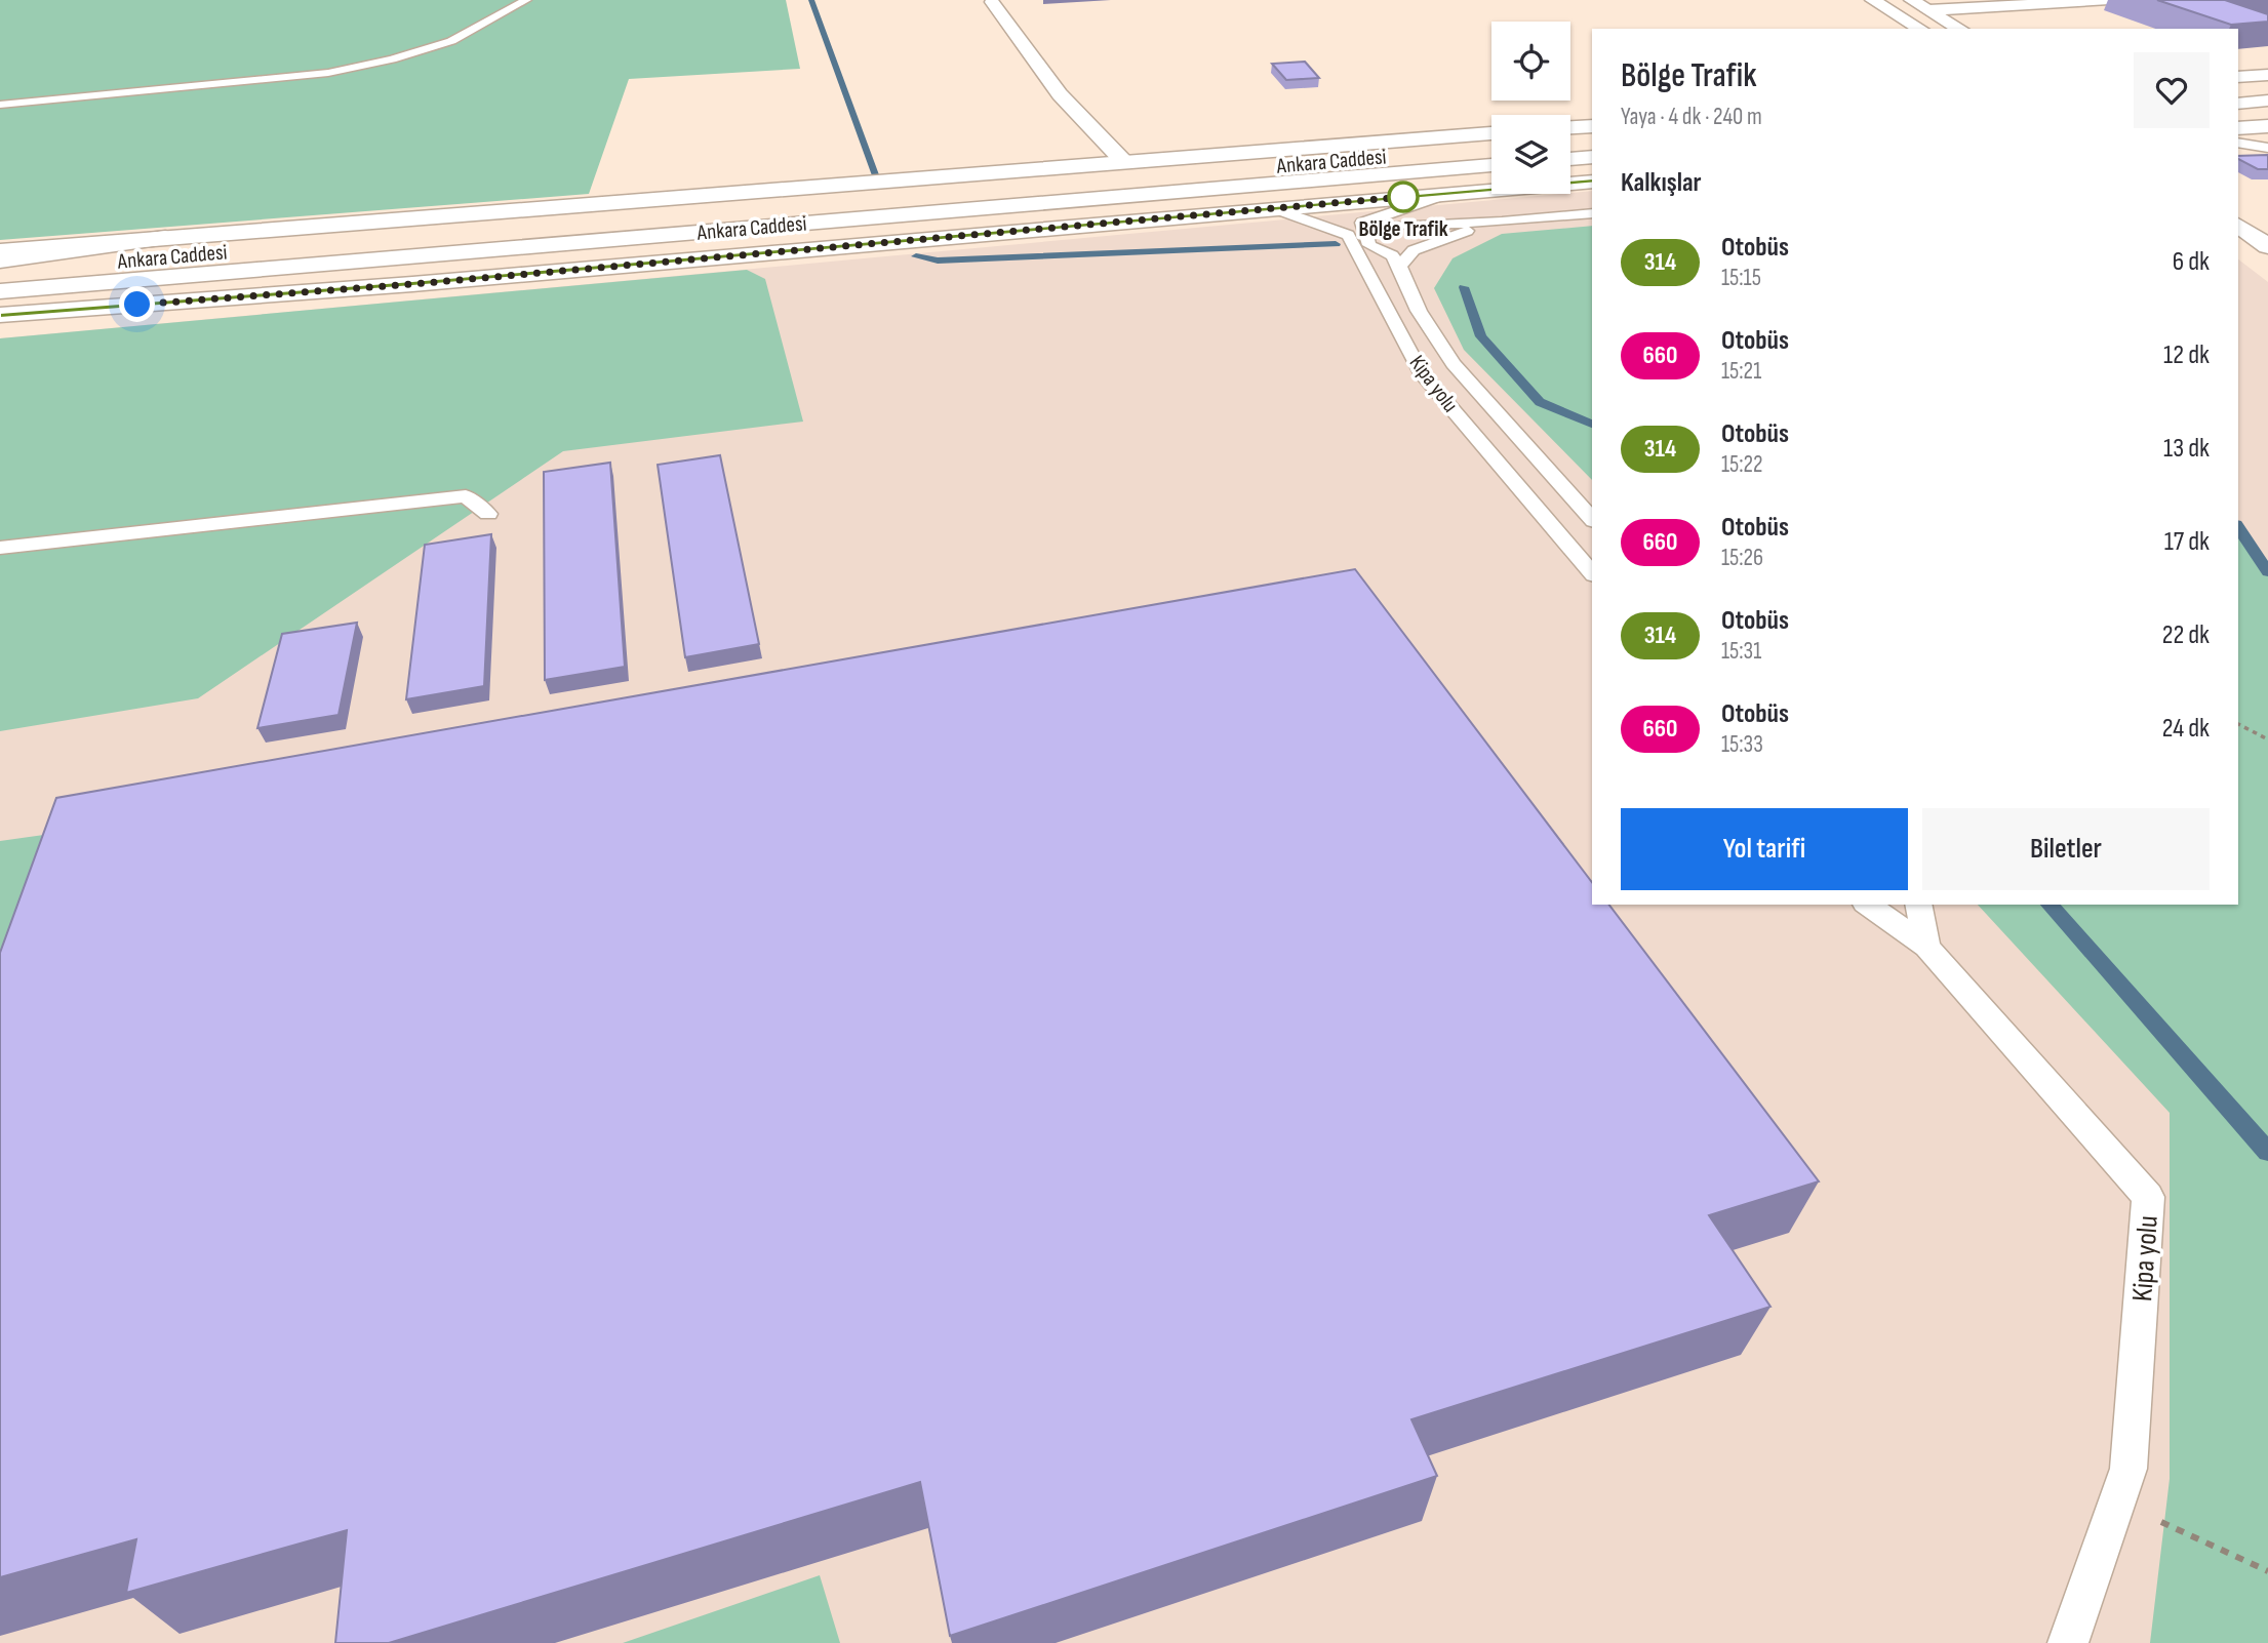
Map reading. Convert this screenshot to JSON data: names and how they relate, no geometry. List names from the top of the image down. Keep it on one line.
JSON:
{"streets":{"main road":["Ankara Caddesi"],"lane":["Kipa yolu"]},"places":["Bölge Trafik"],"lines":["bus line 314"],"page":{"heading":[["Bölge Trafik","Yaya · 4 dk · 240 m"],"Kalkışlar"],"list":[{"mark":"314","name":"Otobüs","note":"15:15","value":"6 dk"},{"mark":"660","name":"Otobüs","note":"15:21","value":"12 dk"},{"mark":"314","name":"Otobüs","note":"15:22","value":"13 dk"},{"mark":"660","name":"Otobüs","note":"15:26","value":"17 dk"},{"mark":"314","name":"Otobüs","note":"15:31","value":"22 dk"},{"mark":"660","name":"Otobüs","note":"15:33","value":"24 dk"}],"buttons":["Yol tarifi","Biletler"]}}
